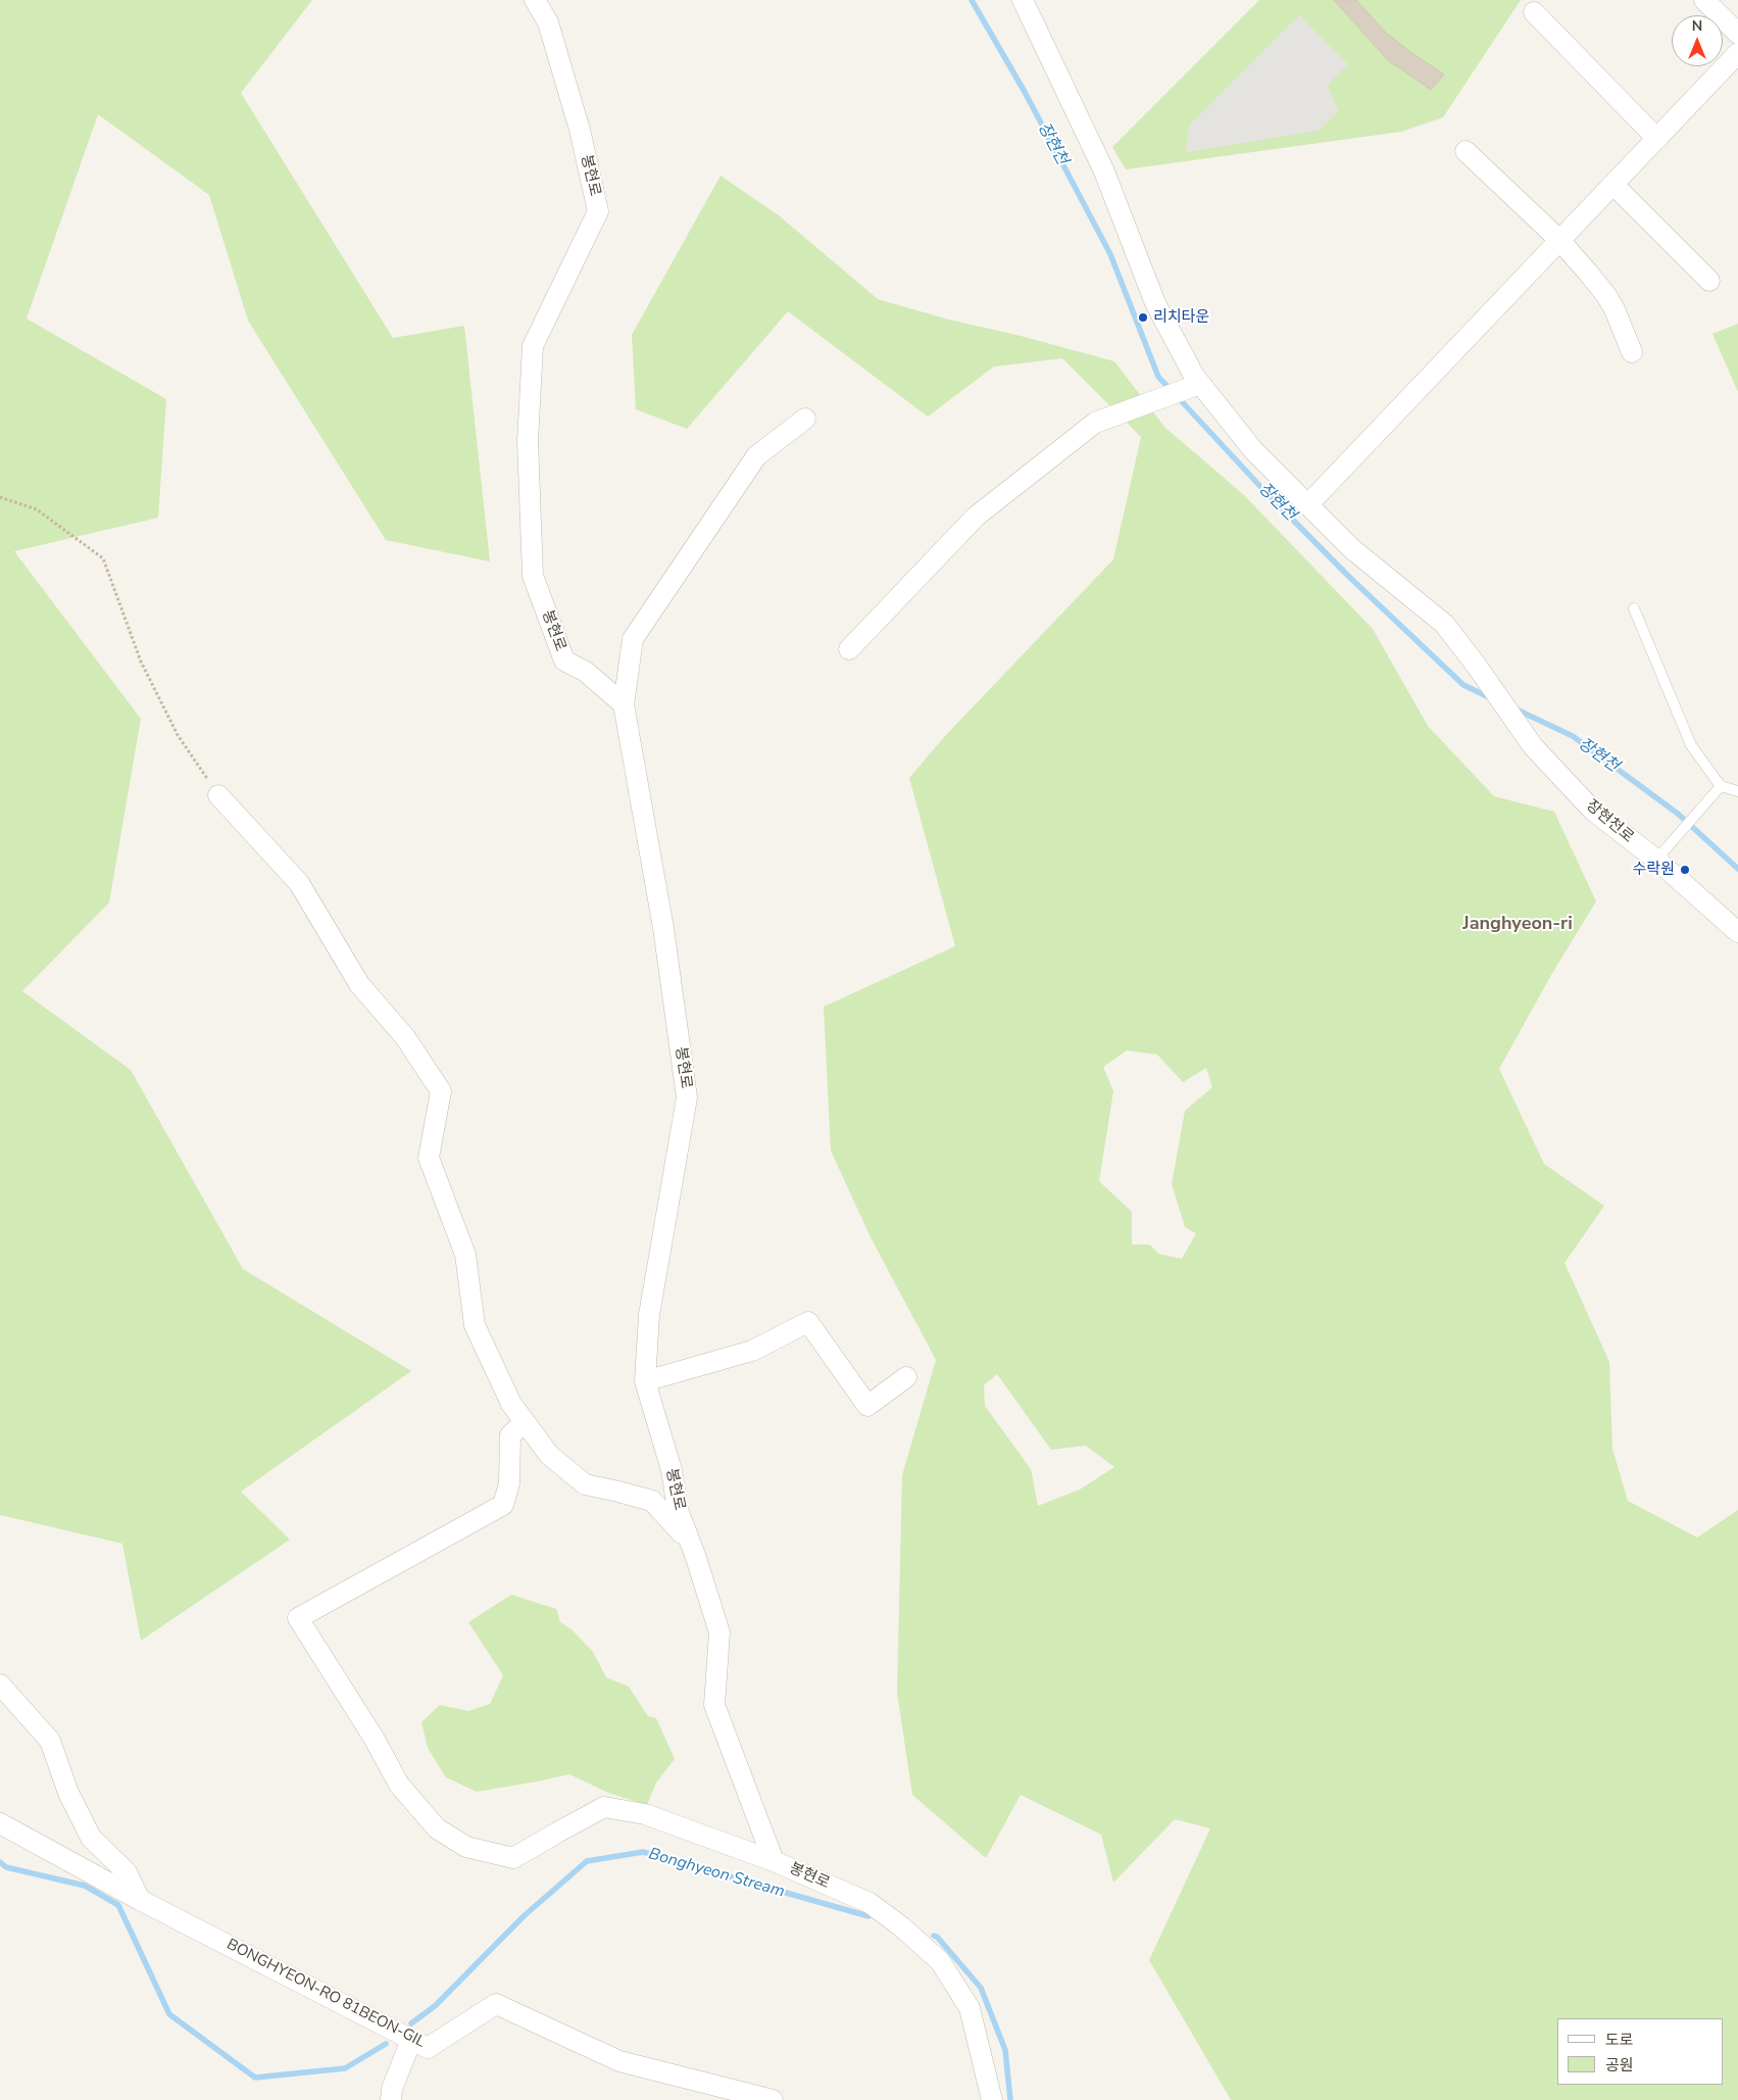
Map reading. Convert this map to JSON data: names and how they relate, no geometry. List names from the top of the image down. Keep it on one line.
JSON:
{"streets":{"street":["봉현로","장현천로","BONGHYEON-RO 81BEON-GIL"]},"districts":["Janghyeon-ri"],"water":["장현천","Bonghyeon Stream"],"places":["리치타운","수락원"],"legend":["도로","공원"],"north":"top"}
